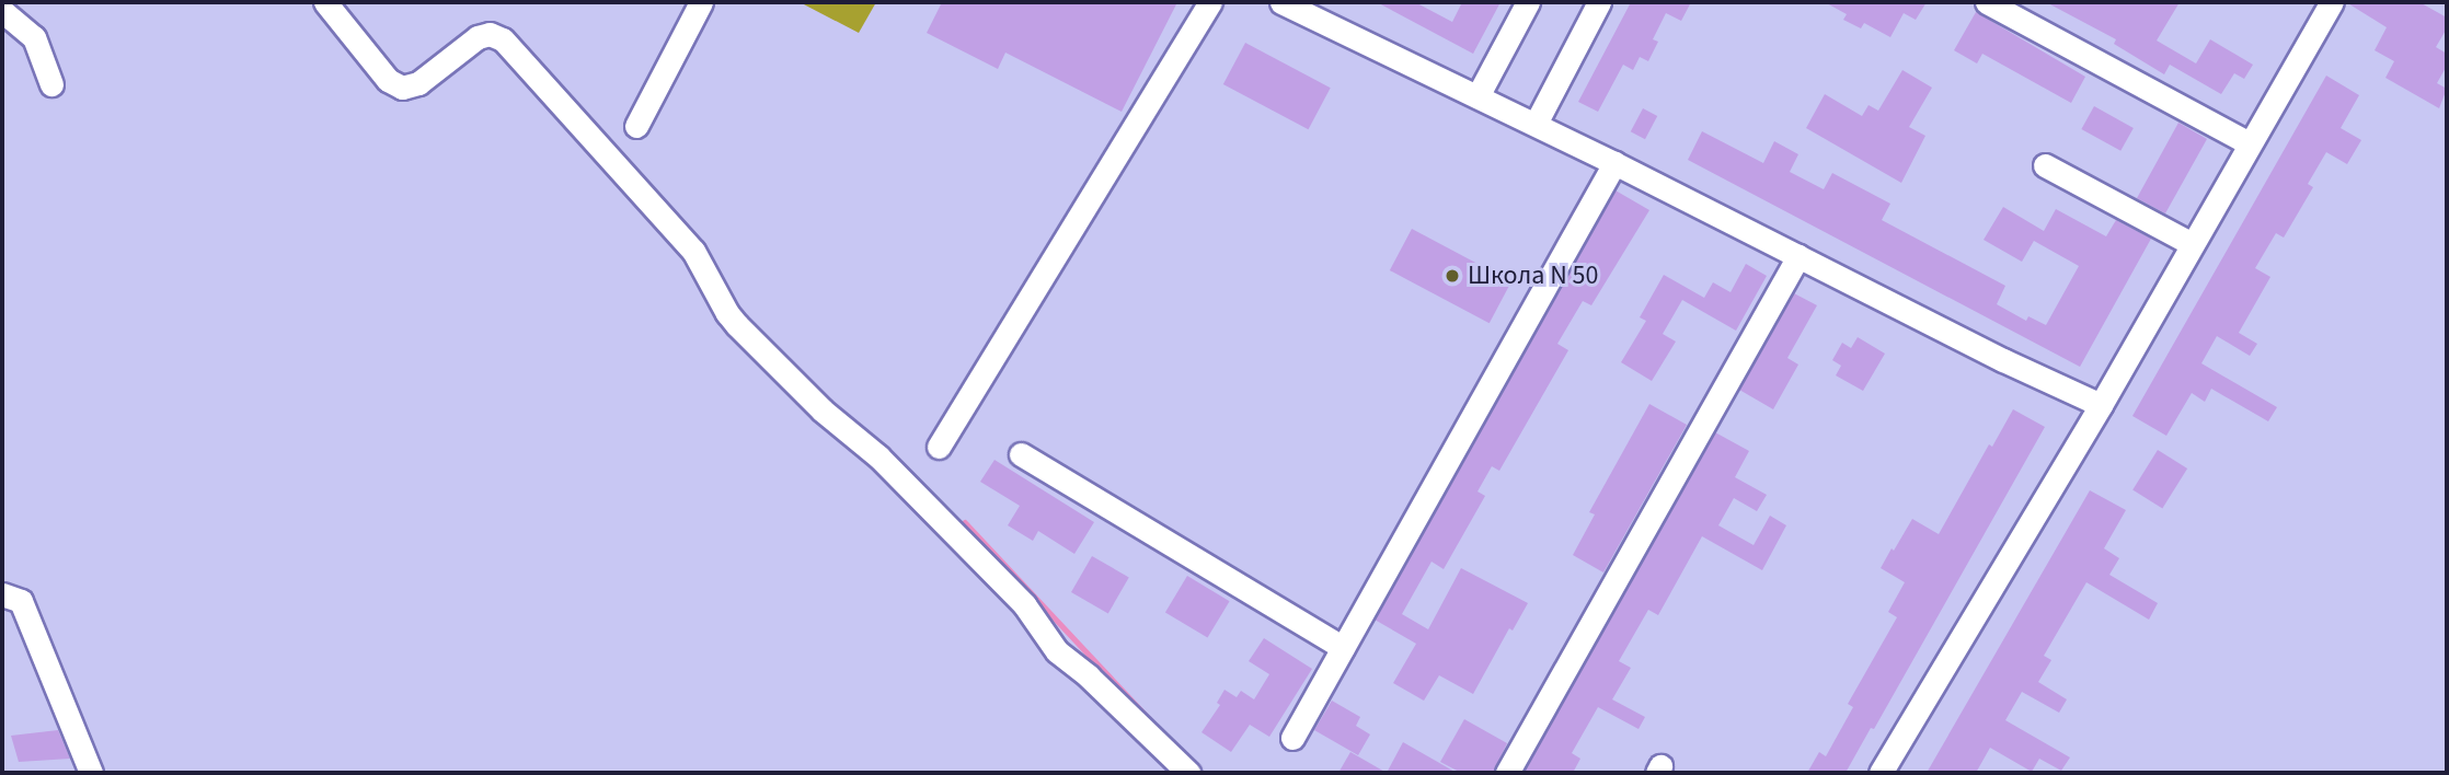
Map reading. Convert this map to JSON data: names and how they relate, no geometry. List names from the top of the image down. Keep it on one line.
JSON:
{"places":["Школа N 50"]}
